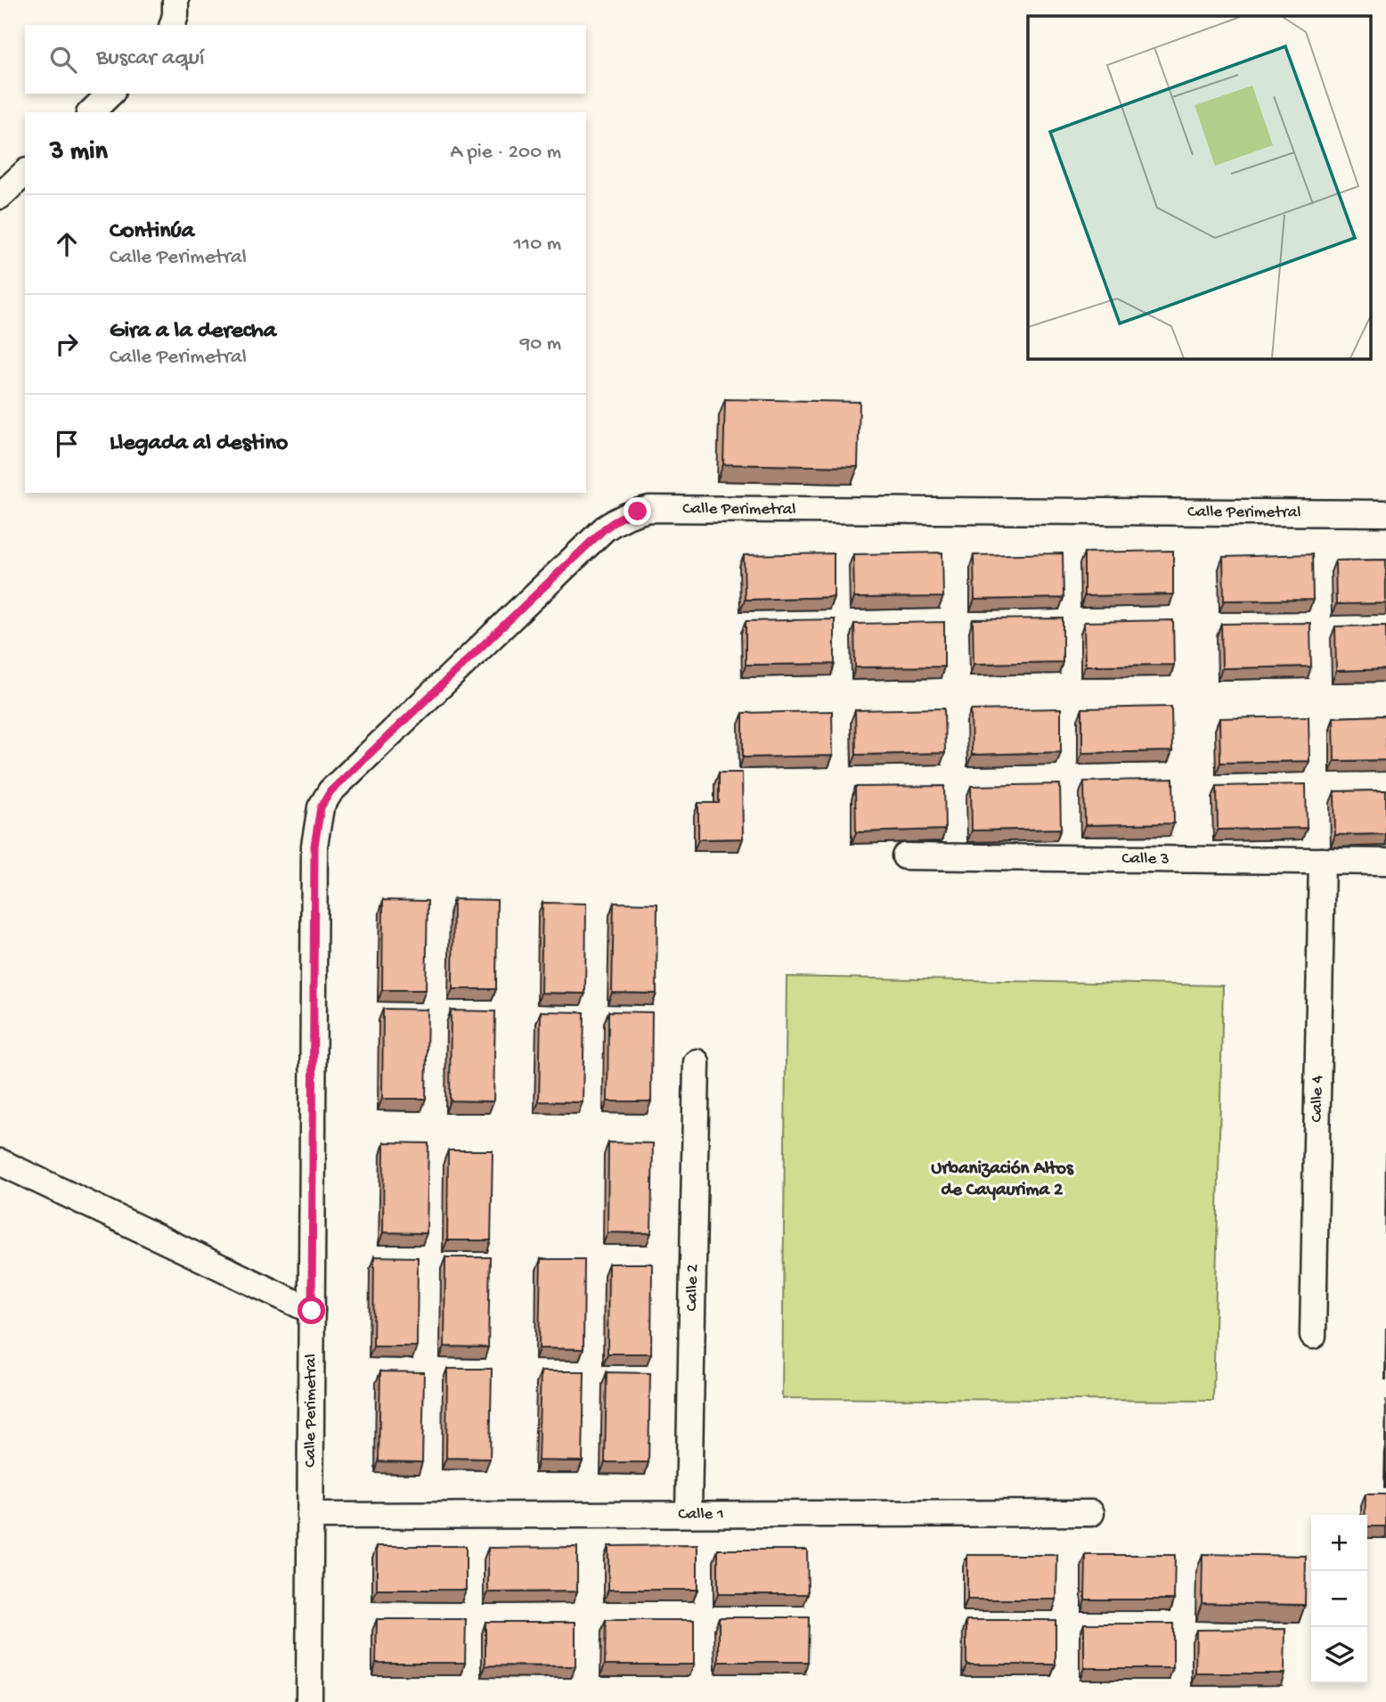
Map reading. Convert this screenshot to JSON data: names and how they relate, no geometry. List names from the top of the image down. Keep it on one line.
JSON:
{"streets":{"street":["Calle Perimetral","Calle 3","Calle 4","Calle 2","Calle 1"]},"crossings":[["Calle Perimetral","Calle 1"],["Calle 3","Calle 4"],["Calle 2","Calle 1"]],"districts":["Urbanización Altos de Cayaurima 2"],"page":{"search":"Buscar aquí","heading":["3 min","A pie · 200 m"],"list":[["Continúa","Calle Perimetral","110 m"],["Gira a la derecha","Calle Perimetral","90 m"],"Llegada al destino"],"map_buttons":["+","−"]}}
